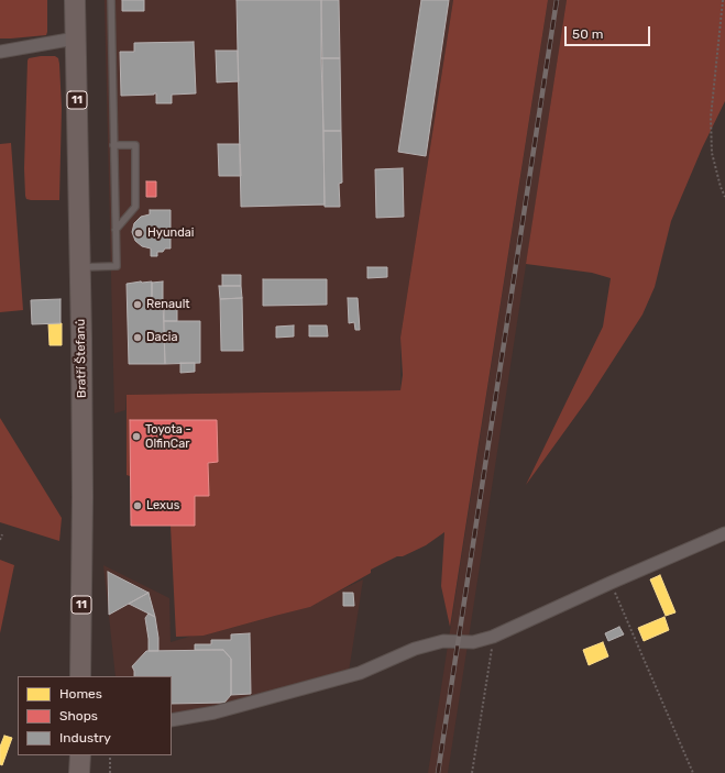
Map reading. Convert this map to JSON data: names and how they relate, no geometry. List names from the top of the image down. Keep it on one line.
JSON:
{"streets":{"main road":["11","Bratří Štefanů"]},"places":["Hyundai","Renault","Dacia","Toyota - OlfinCar","Lexus"],"legend":["Homes","Shops","Industry"],"scale_bar":"50 m"}
